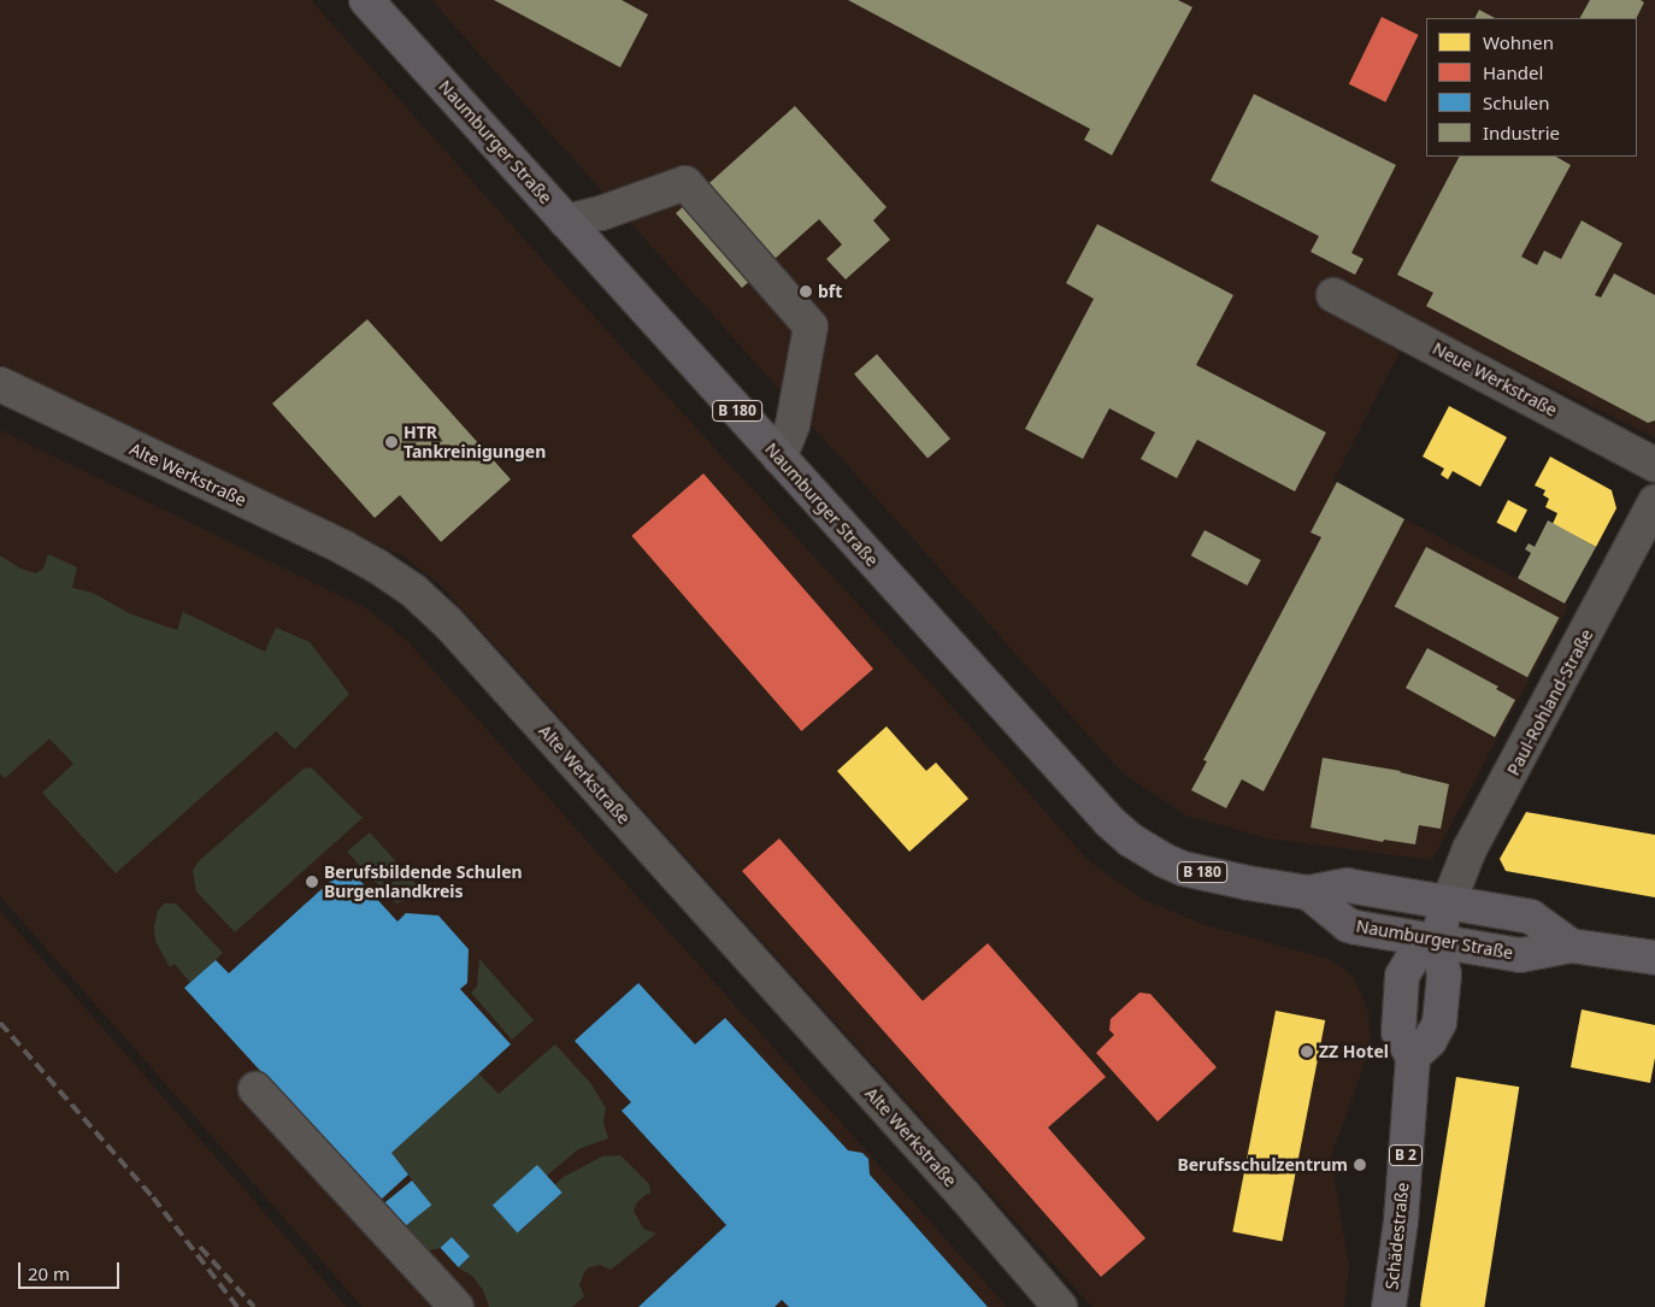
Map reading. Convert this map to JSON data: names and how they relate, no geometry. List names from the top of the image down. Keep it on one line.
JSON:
{"streets":{"main road":["Naumburger Straße","B 180","B 2","Schädestraße"],"street":["Neue Werkstraße","Alte Werkstraße","Paul-Rohland-Straße"]},"crossings":[["Naumburger Straße","Paul-Rohland-Straße"],["Naumburger Straße","Schädestraße"]],"places":["bft","HTR Tankreinigungen","Berufsbildende Schulen Burgenlandkreis","ZZ Hotel","Berufsschulzentrum"],"legend":["Wohnen","Handel","Schulen","Industrie"],"scale_bar":"20 m"}
